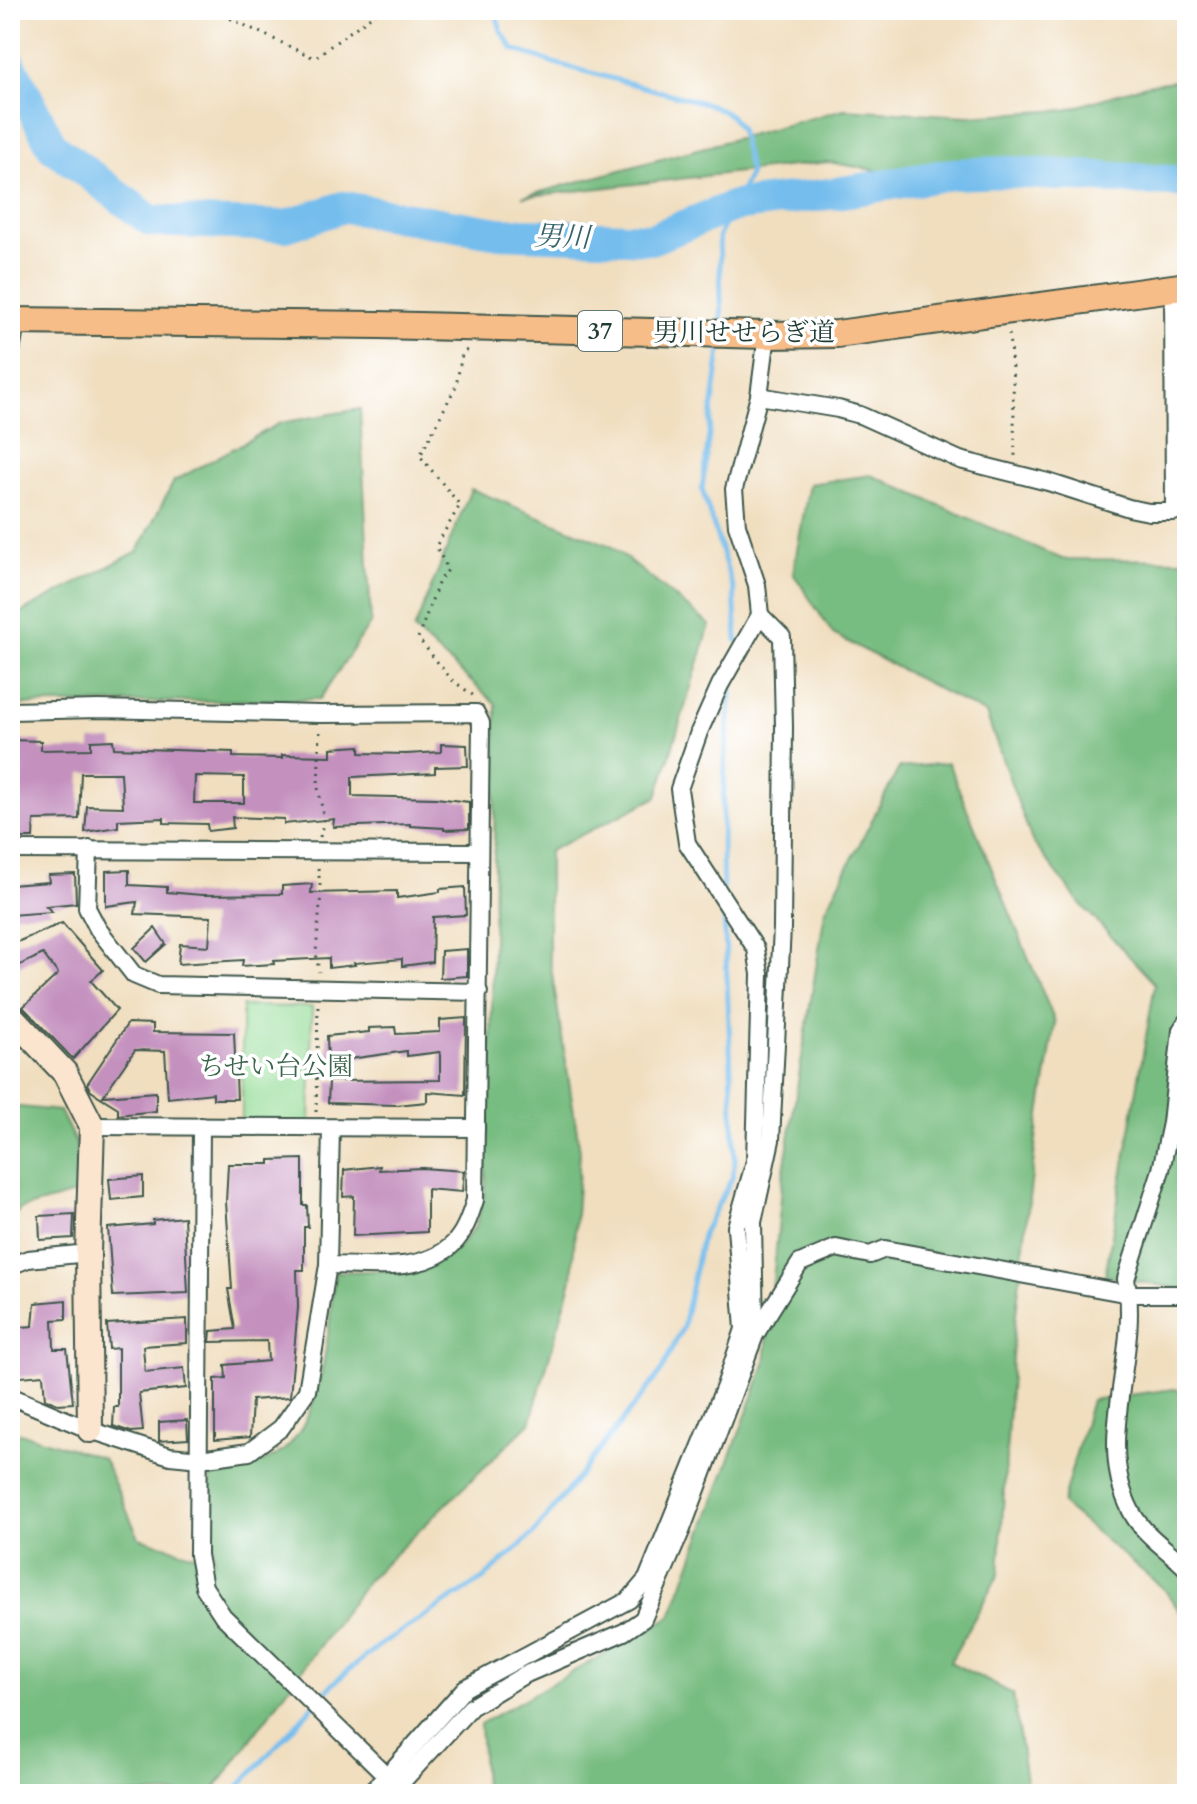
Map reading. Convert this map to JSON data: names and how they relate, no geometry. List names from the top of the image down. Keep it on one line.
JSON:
{"streets":{"main road":["37","男川せせらぎ道"]},"water":["男川"],"parks":["ちせい台公園"]}
